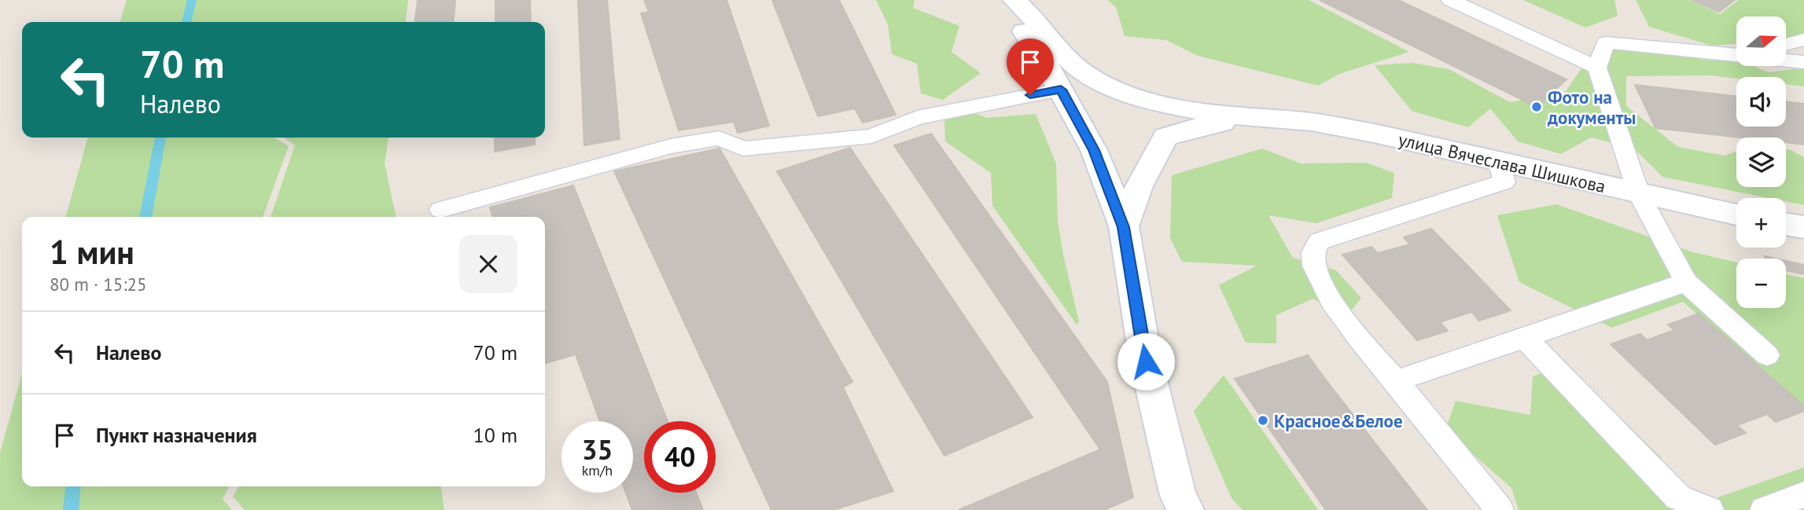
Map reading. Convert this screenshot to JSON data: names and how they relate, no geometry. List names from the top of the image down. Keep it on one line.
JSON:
{"streets":{"street":["улица Вячеслава Шишкова"]},"places":["Фото на документы","Красное&Белое"],"north":"right","page":{"map_buttons":["+","−"],"turn":["70 m","Налево"],"heading":["1 мин","80 m · 15:25"],"list":[{"name":"Налево","value":"70 m"},{"name":"Пункт назначения","value":"10 m"}],"speed":"35 km/h","limit":"40"}}
